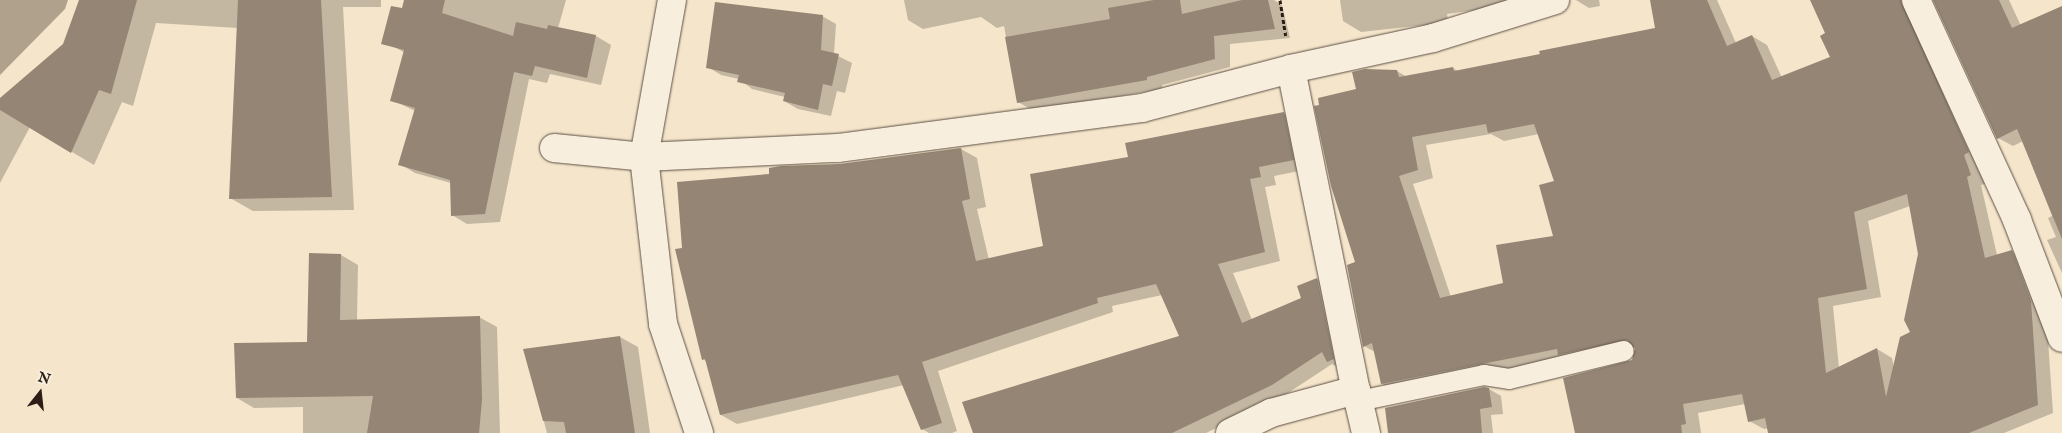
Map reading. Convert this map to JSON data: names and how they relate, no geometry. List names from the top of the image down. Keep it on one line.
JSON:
{"north":"top"}
